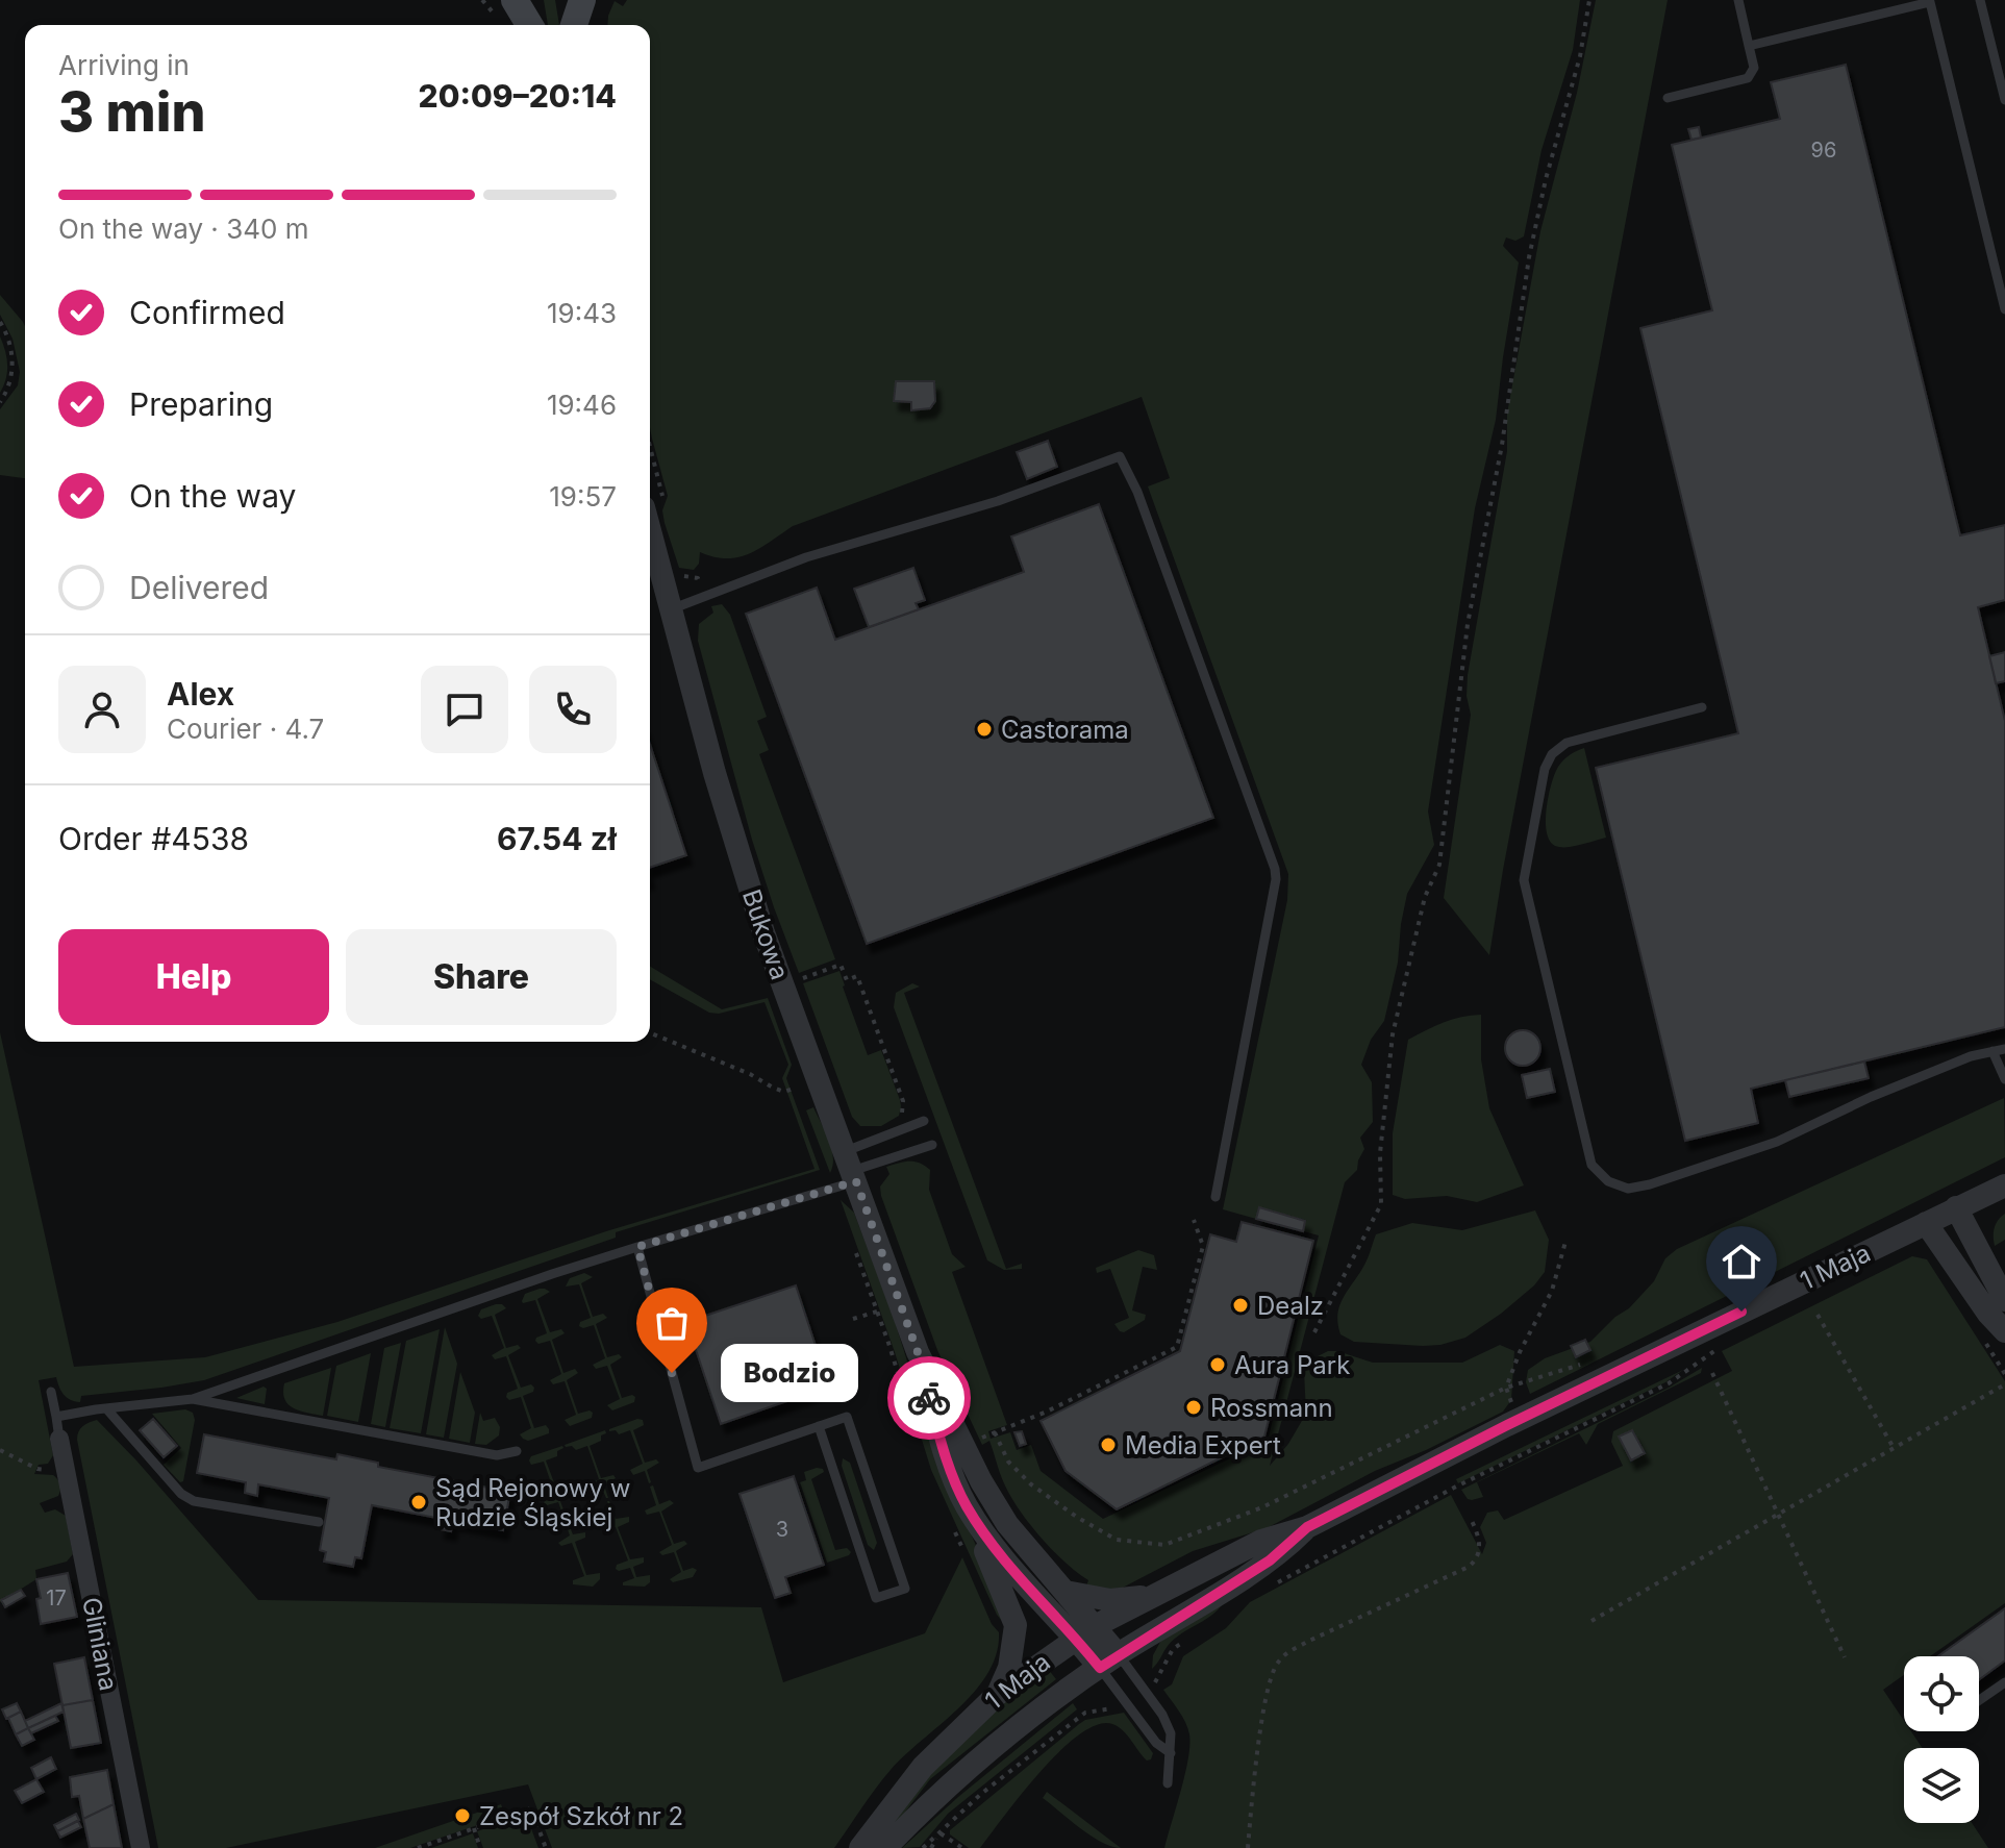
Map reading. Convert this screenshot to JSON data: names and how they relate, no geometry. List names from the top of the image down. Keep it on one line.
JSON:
{"streets":{"street":["Bukowa","1 Maja","Gliniana"]},"crossings":[["Bukowa","1 Maja"]],"places":["Castorama","Dealz","Aura Park","Bodzio","Rossmann","Media Expert","Sąd Rejonowy w Rudzie Śląskiej","Zespół Szkół nr 2"],"house_numbers":["96","3","17"],"page":{"heading":["3 min","Arriving in","20:09–20:14"],"panel":["Alex","Courier · 4.7","Order #4538","67.54 zł"],"bar":"On the way · 340 m","list":[["Confirmed","19:43"],["Preparing","19:46"],["On the way","19:57"],"Delivered"],"buttons":["Help","Share"],"bubble":"Bodzio"}}
